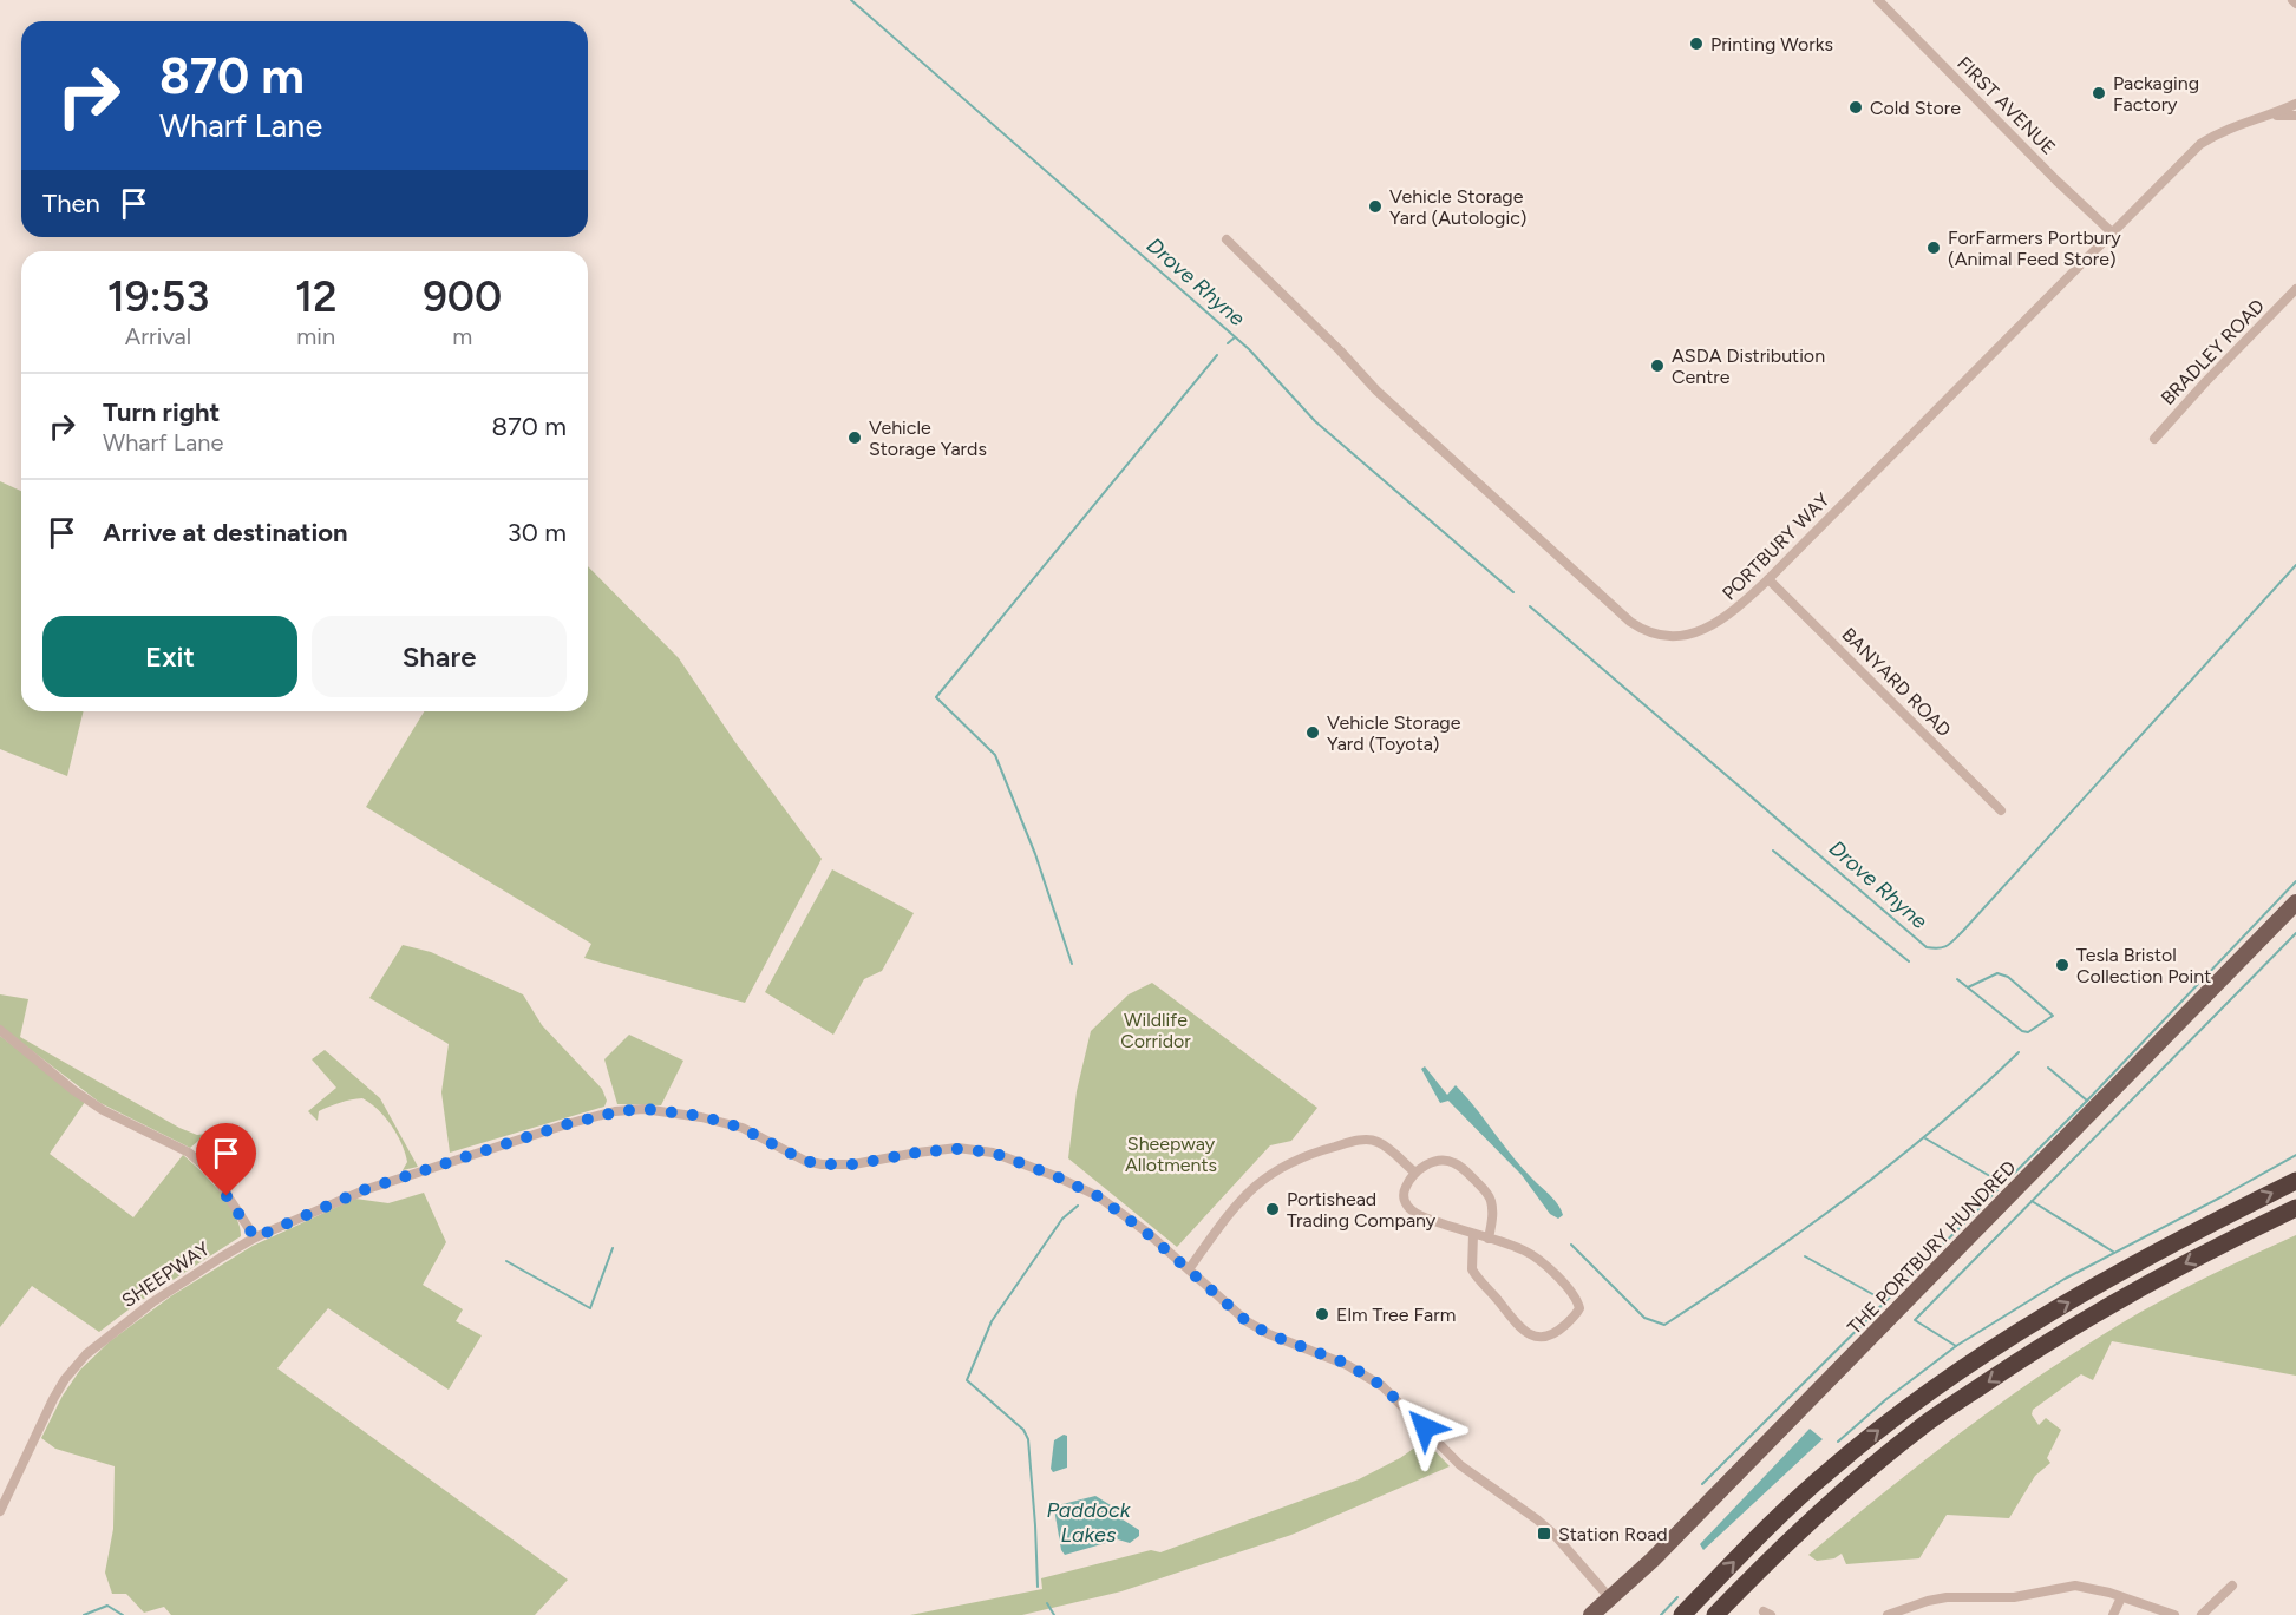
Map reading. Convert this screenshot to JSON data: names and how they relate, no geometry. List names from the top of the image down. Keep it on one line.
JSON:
{"streets":{"main road":["THE PORTBURY HUNDRED"],"street":["FIRST AVENUE","BRADLEY ROAD","PORTBURY WAY","BANYARD ROAD","SHEEPWAY"]},"crossings":[["FIRST AVENUE","PORTBURY WAY"],["PORTBURY WAY","BANYARD ROAD"],["THE PORTBURY HUNDRED","SHEEPWAY"]],"water":["Drove Rhyne","Paddock Lakes"],"parks":["Wildlife Corridor","Sheepway Allotments"],"places":{"other":["Printing Works","Packaging Factory","Cold Store","Vehicle Storage Yard (Autologic)","ForFarmers Portbury (Animal Feed Store)","ASDA Distribution Centre","Vehicle Storage Yards","Vehicle Storage Yard (Toyota)","Tesla Bristol Collection Point","Portishead Trading Company","Elm Tree Farm"],"transit":["Station Road"]},"page":{"turn":["870 m","Wharf Lane"],"then":"Then","eta":["19:53","Arrival","12","min","900","m"],"list":[{"name":"Turn right","note":"Wharf Lane","value":"870 m"},{"name":"Arrive at destination","value":"30 m"}],"buttons":["Exit","Share"]}}
